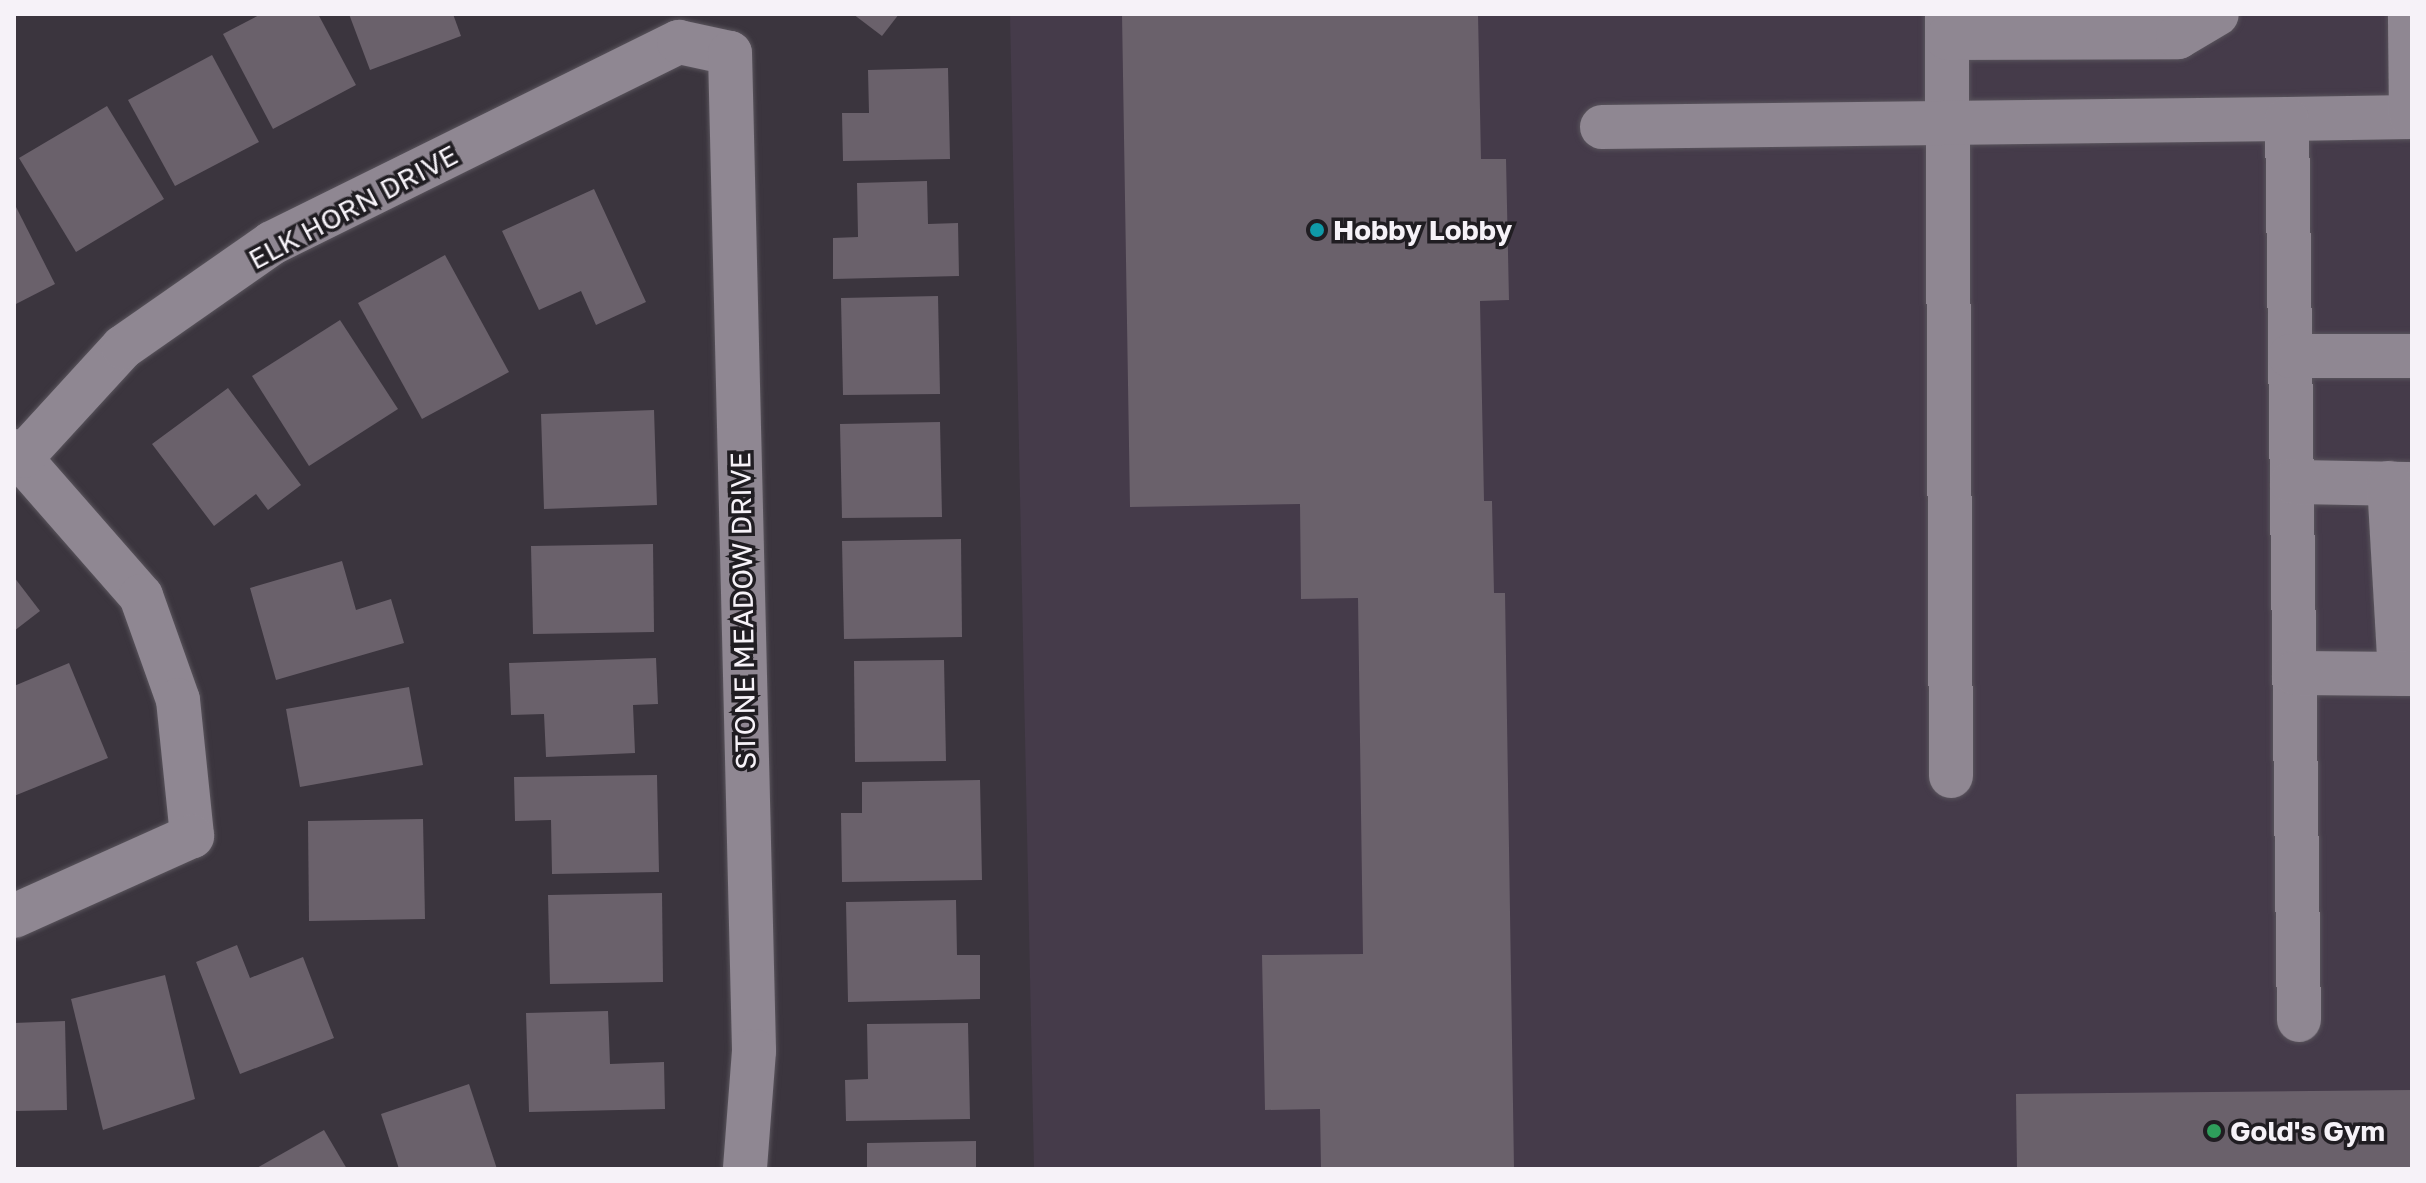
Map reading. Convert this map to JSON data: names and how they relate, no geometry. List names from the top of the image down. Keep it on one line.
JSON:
{"streets":{"street":["ELK HORN DRIVE","STONE MEADOW DRIVE"]},"crossings":[["ELK HORN DRIVE","STONE MEADOW DRIVE"]],"places":["Hobby Lobby","Gold's Gym"]}
